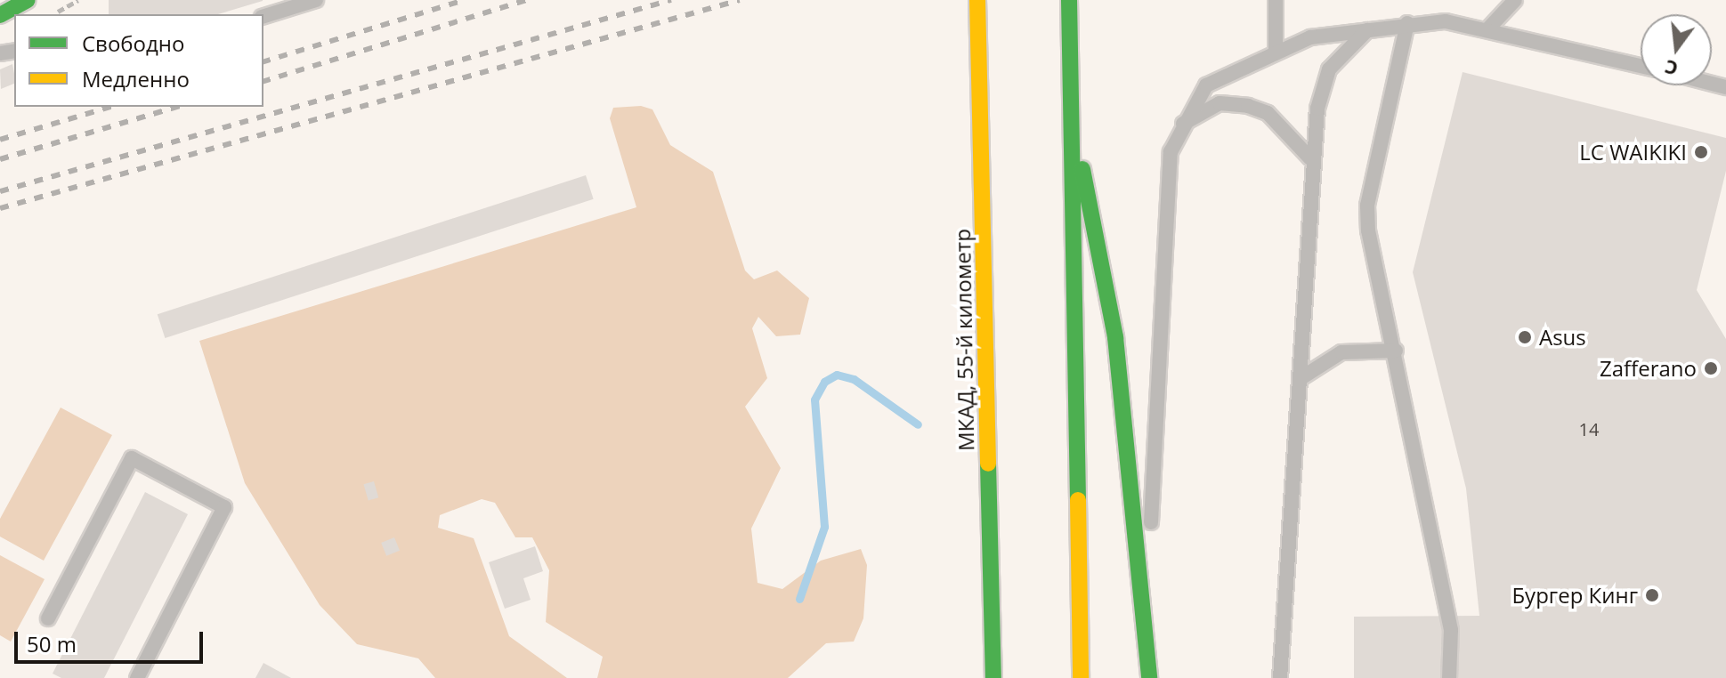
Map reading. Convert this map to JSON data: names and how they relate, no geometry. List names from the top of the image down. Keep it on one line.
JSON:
{"streets":{"main road":["МКАД, 55-й километр"]},"places":["LC WAIKIKI","Asus","Zafferano","Бургер Кинг"],"house_numbers":["14"],"legend":["Свободно","Медленно"],"scale_bar":"50 m","north":"bottom"}
